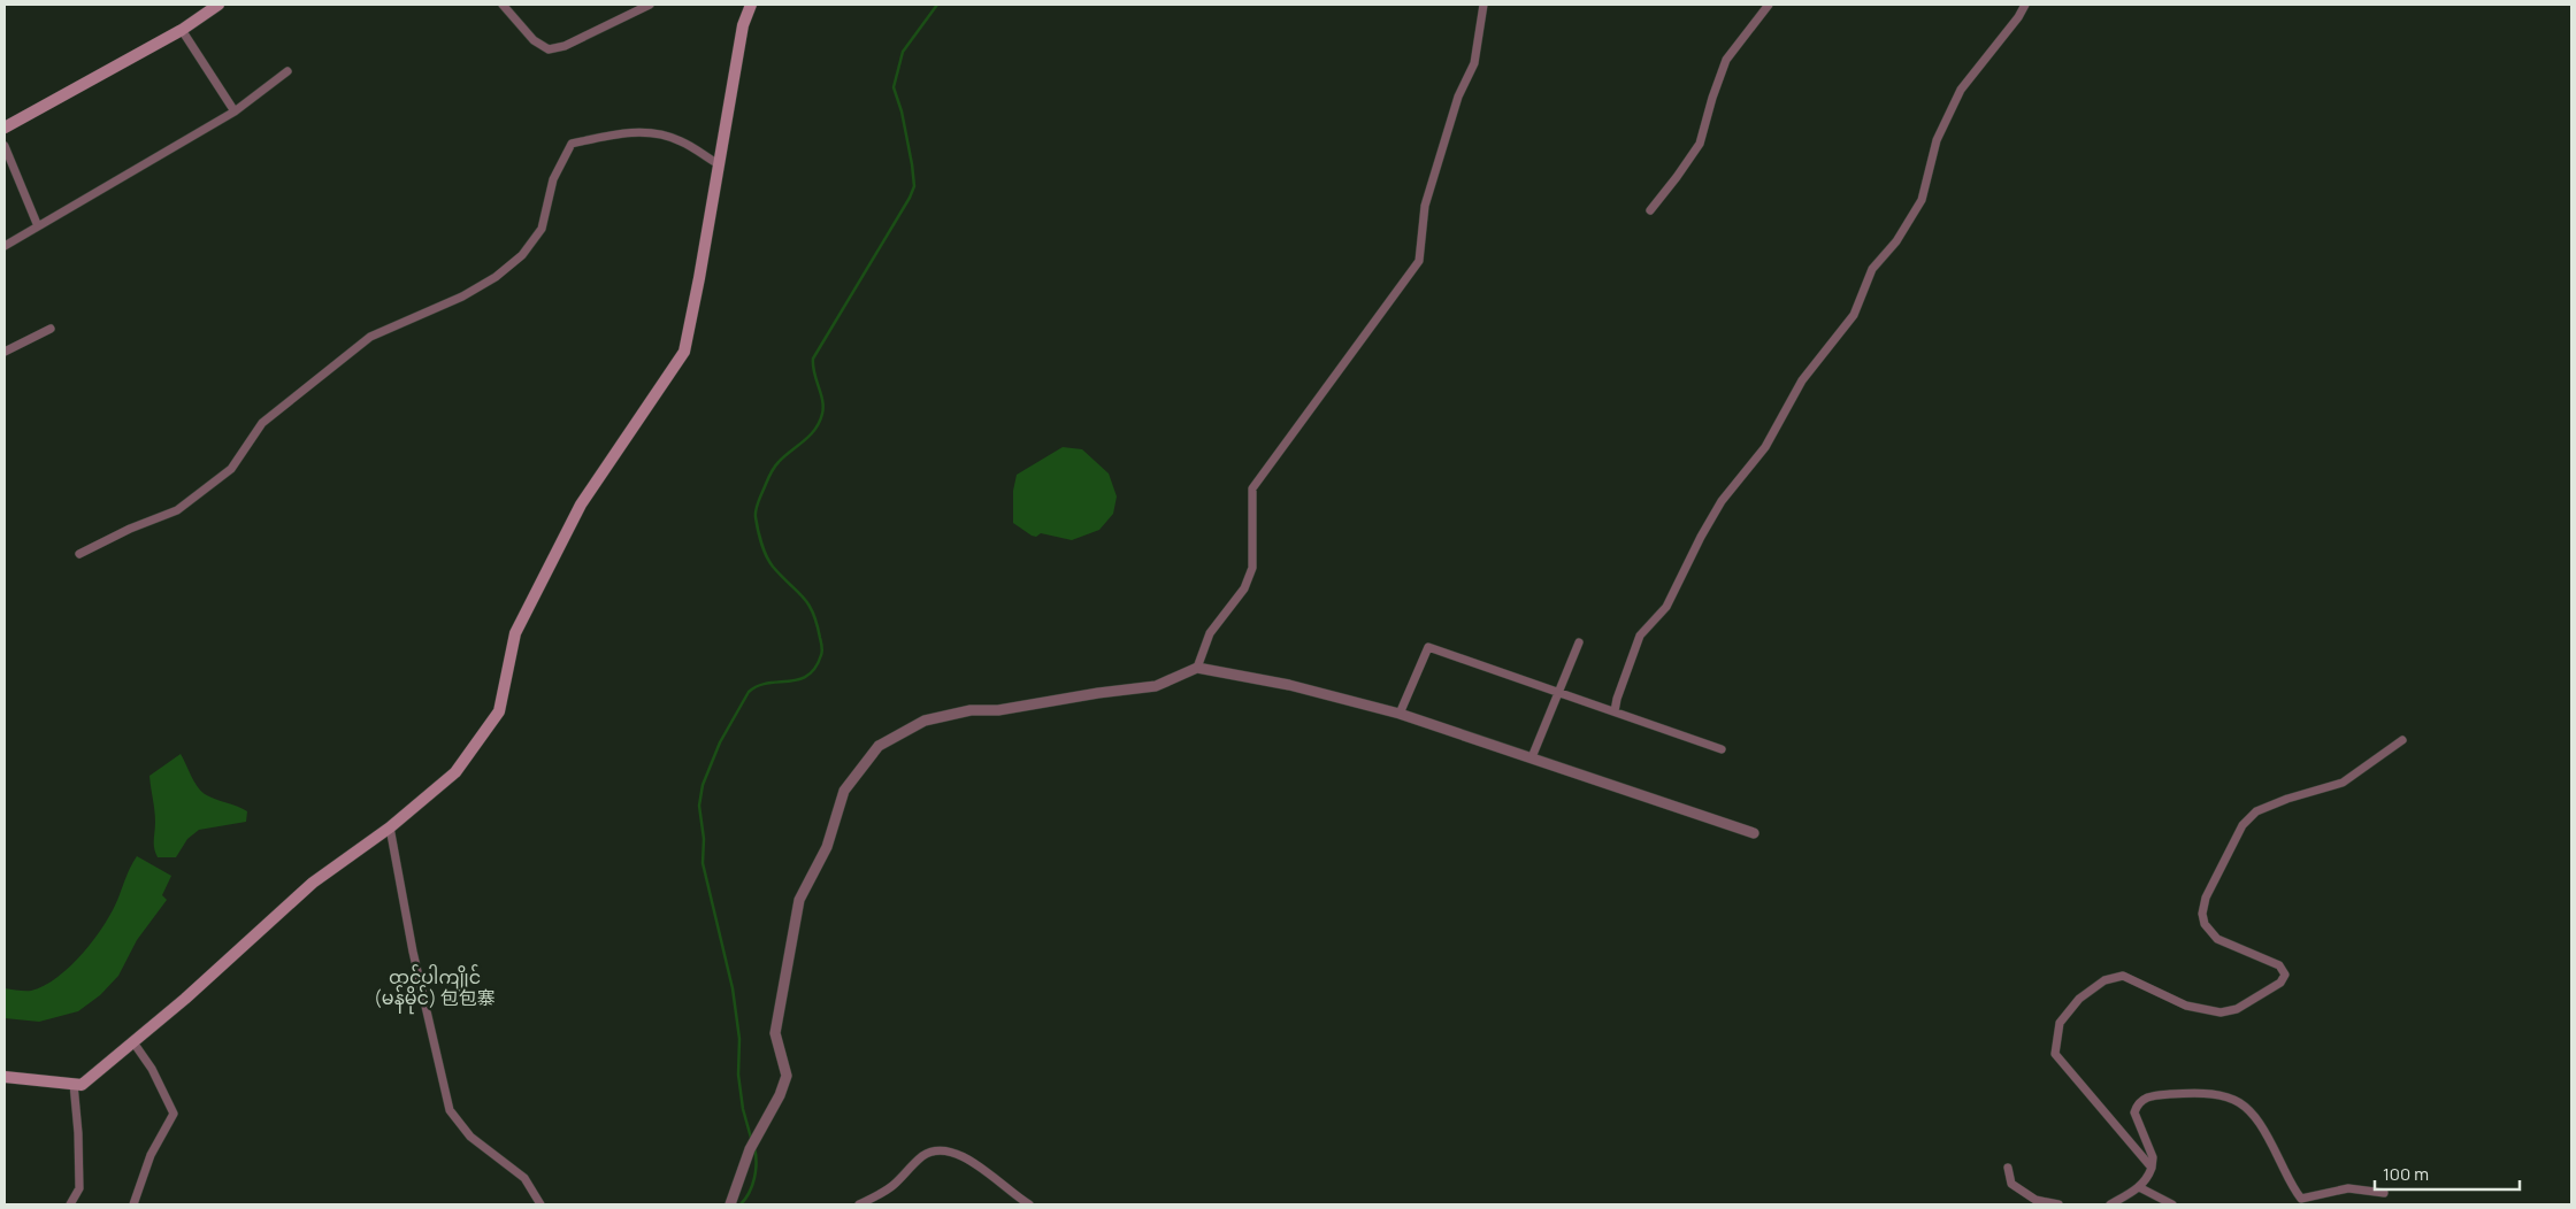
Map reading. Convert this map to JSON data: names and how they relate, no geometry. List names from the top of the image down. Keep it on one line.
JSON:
{"districts":["ထင်ပါကျိုင် (မန်မိုင်) 包包寨"],"scale_bar":"100 m"}
